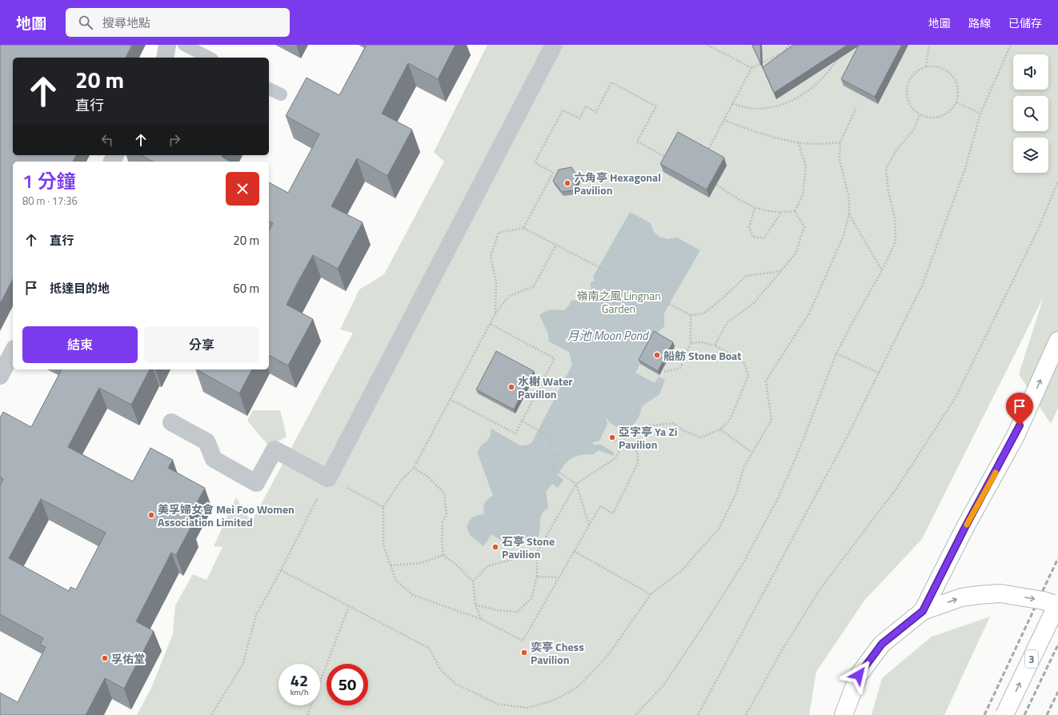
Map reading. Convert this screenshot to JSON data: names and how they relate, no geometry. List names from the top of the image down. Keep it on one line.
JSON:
{"streets":{"main road":["3"]},"water":["月池 Moon Pond"],"parks":["嶺南之風 Lingnan Garden"],"places":["六角亭 Hexagonal Pavilion","船舫 Stone Boat","水榭 Water Pavillon","亞字亭 Ya Zi Pavilion","美孚婦女會 Mei Foo Women Association Limited","石亭 Stone Pavilion","奕亭 Chess Pavilion","孚佑堂"],"page":{"header":"地圖","search":"搜尋地點","nav":["地圖","路線","已儲存"],"turn":["20 m","直行"],"heading":["1 分鐘","80 m · 17:36"],"list":[{"name":"直行","value":"20 m"},{"name":"抵達目的地","value":"60 m"}],"buttons":["結束","分享"],"speed":"42 km/h","limit":"50"}}
